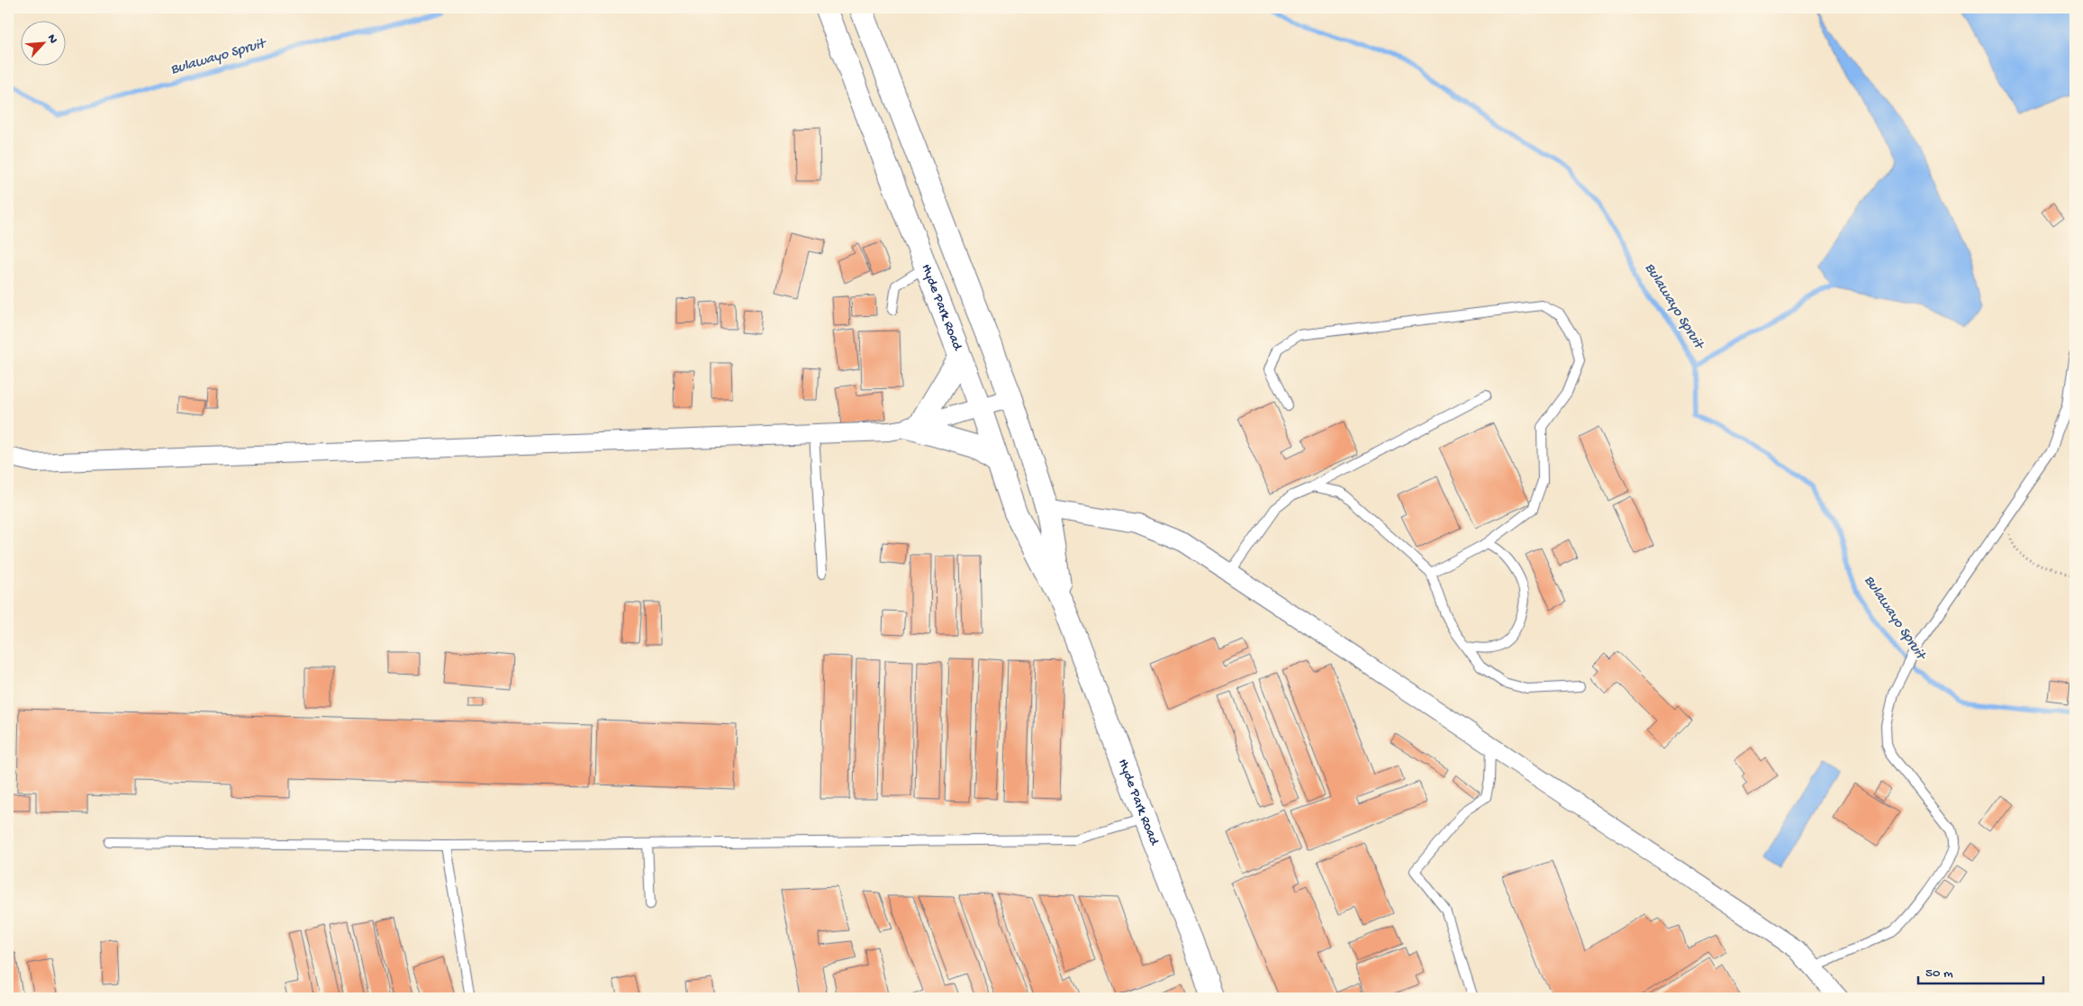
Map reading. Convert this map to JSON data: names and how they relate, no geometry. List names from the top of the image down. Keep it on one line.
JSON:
{"streets":{"street":["Hyde Park Road"]},"water":["Bulawayo Spruit"],"scale_bar":"50 m","north":"top right"}
